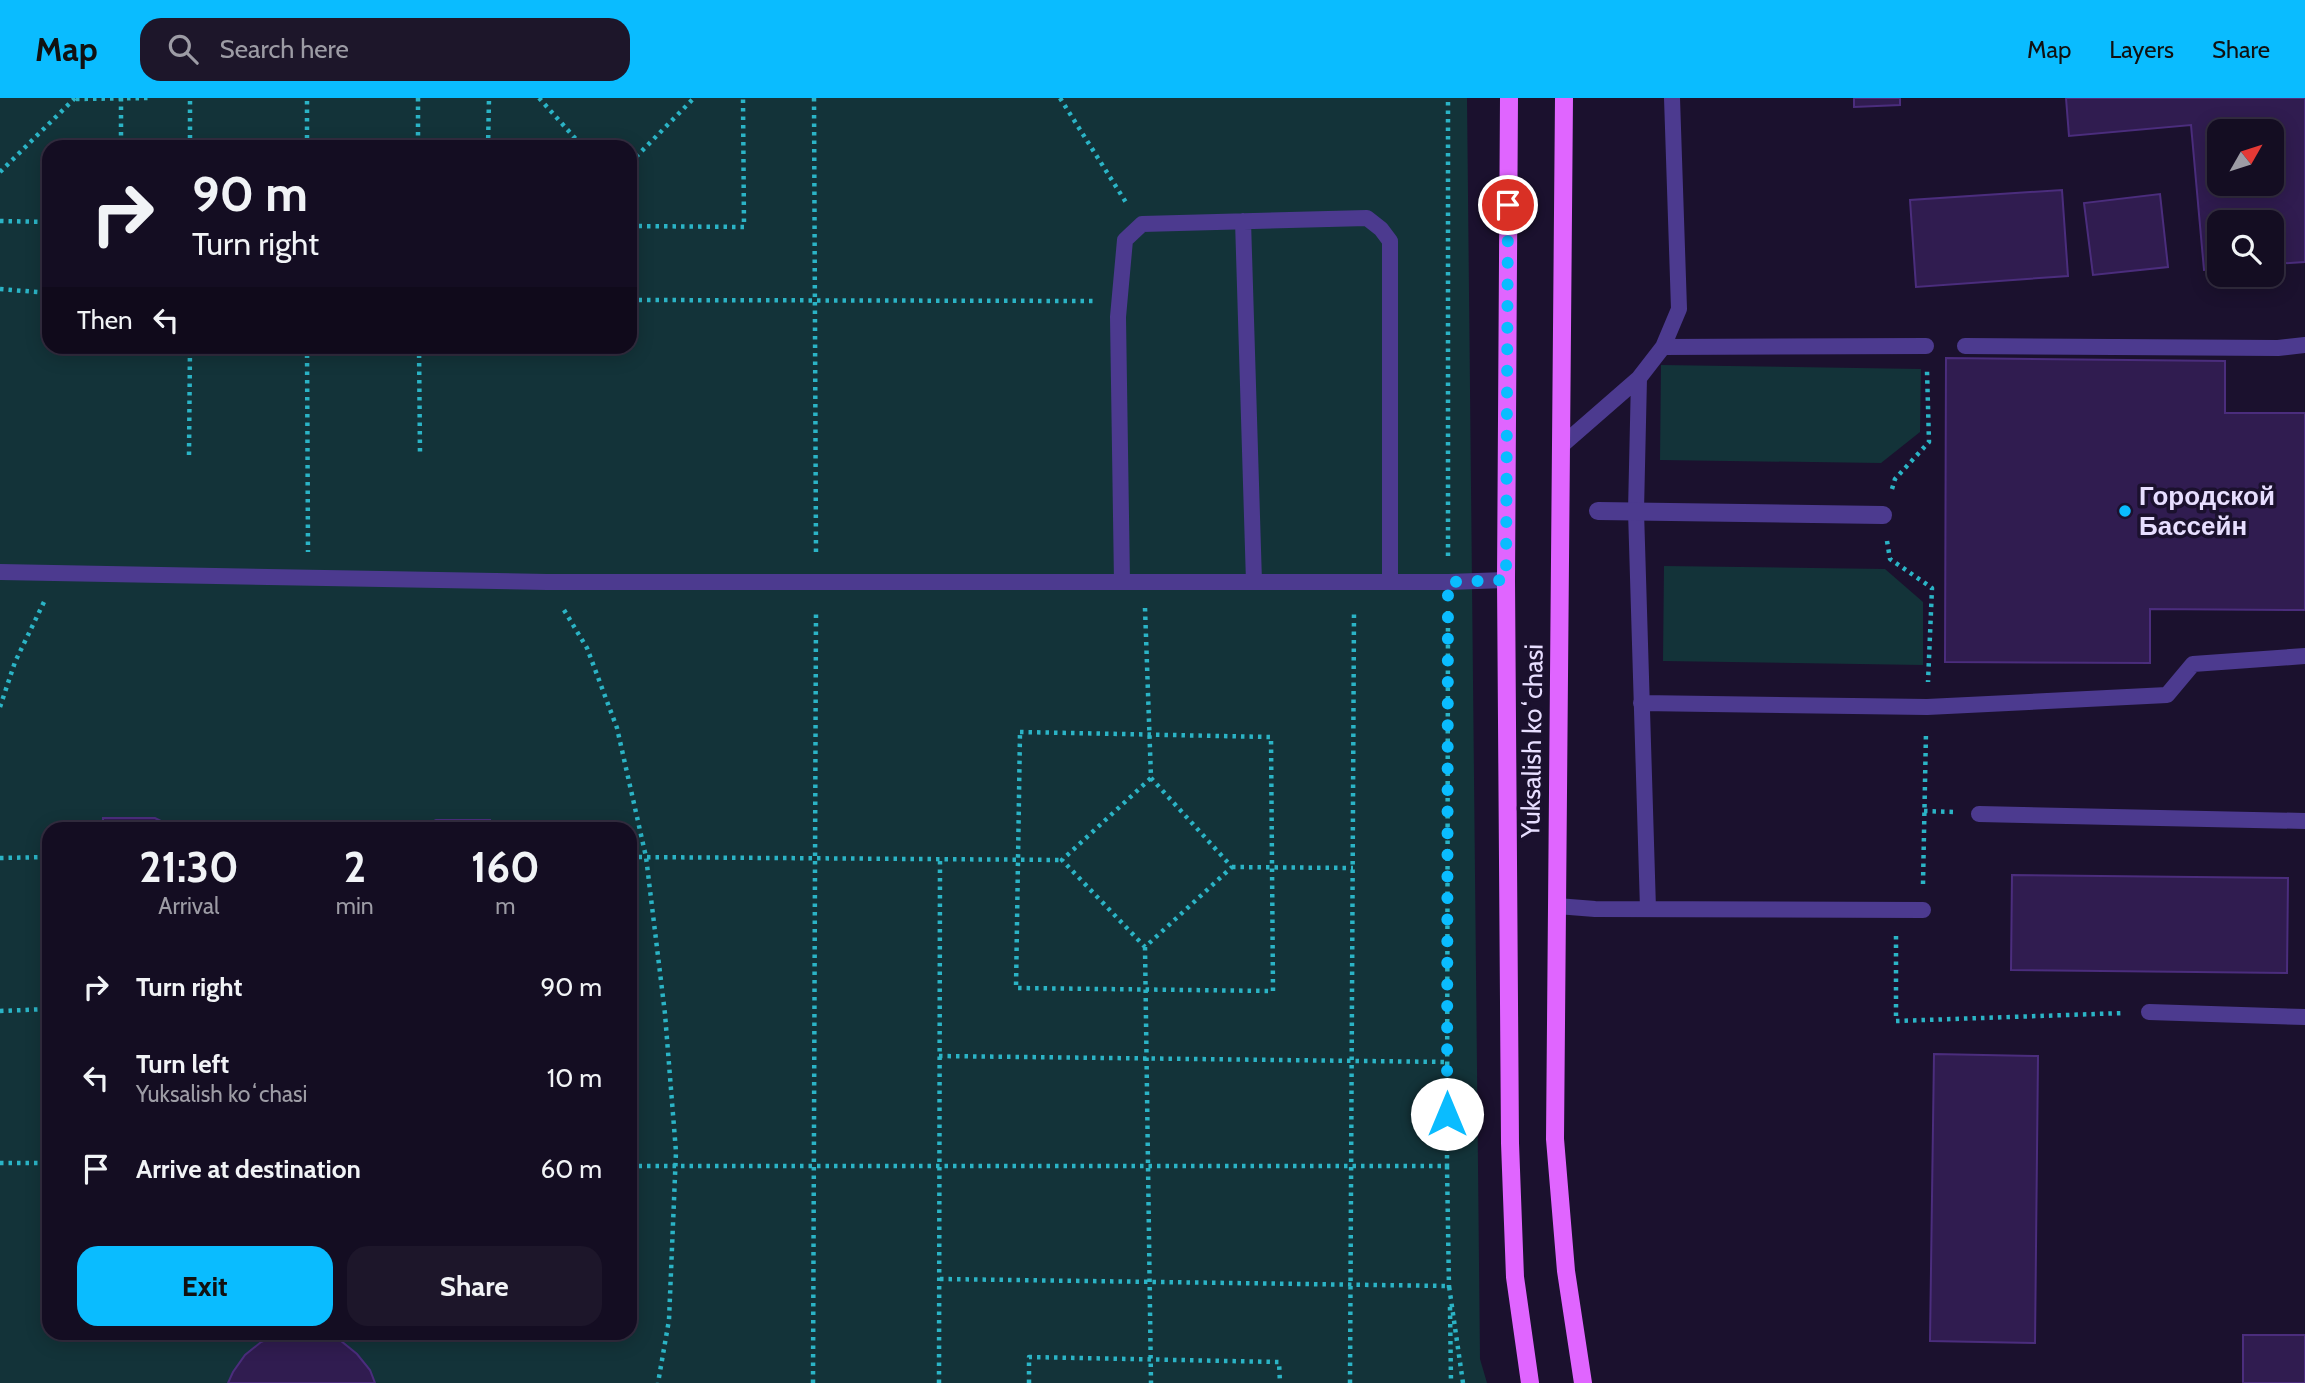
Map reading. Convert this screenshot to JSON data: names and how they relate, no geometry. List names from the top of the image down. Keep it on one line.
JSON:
{"streets":{"main road":["Yuksalish koʻchasi"]},"places":["Городской Бассейн"],"north":"top right","page":{"header":"Map","search":"Search here","nav":["Map","Layers","Share"],"turn":["90 m","Turn right"],"then":"Then","eta":["21:30","Arrival","2","min","160","m"],"list":[{"name":"Turn right","value":"90 m"},{"name":"Turn left","note":"Yuksalish koʻchasi","value":"10 m"},{"name":"Arrive at destination","value":"60 m"}],"buttons":["Exit","Share"]}}
